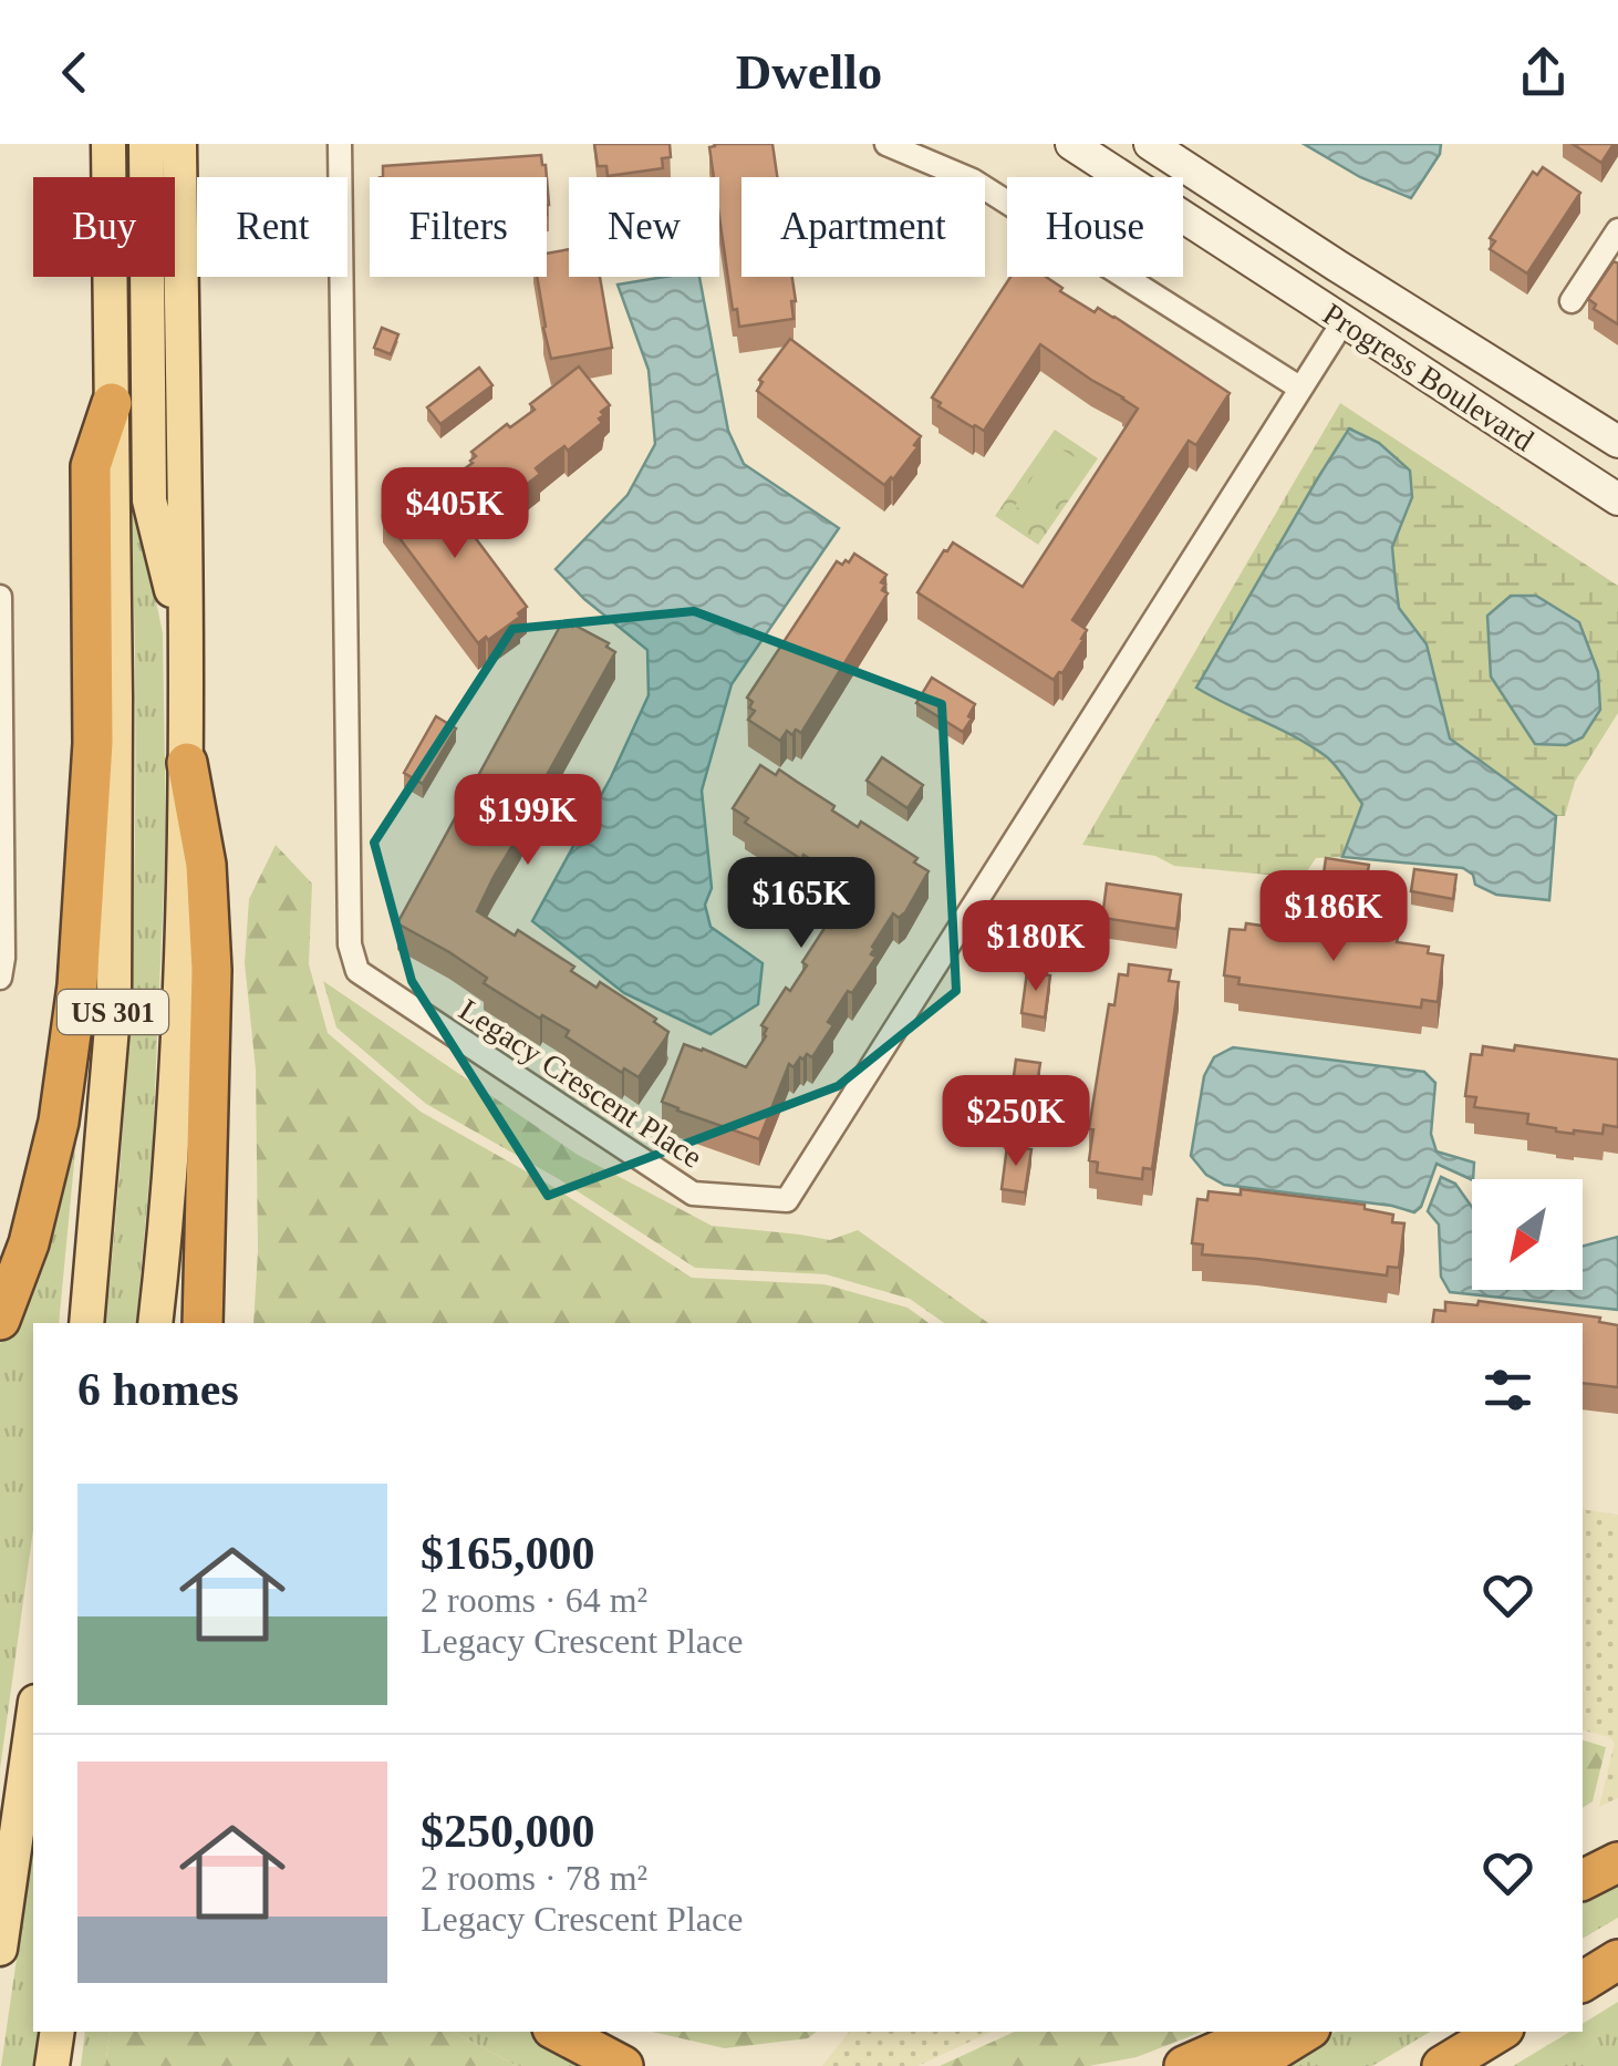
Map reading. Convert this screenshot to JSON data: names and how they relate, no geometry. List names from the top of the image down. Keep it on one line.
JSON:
{"streets":{"main road":["Progress Boulevard","US 301"],"street":["Legacy Crescent Place"]},"crossings":[["Progress Boulevard","Legacy Crescent Place"]],"north":"bottom left","page":{"header":"Dwello","chip":["Buy","Rent","Filters","New","Apartment","House"],"price":["$405K","$199K","$165K","$186K","$180K","$250K"],"heading":"6 homes","list":[{"name":"$165,000","note":"2 rooms · 64 m² · Legacy Crescent Place"},{"name":"$250,000","note":"2 rooms · 78 m² · Legacy Crescent Place"}]}}
